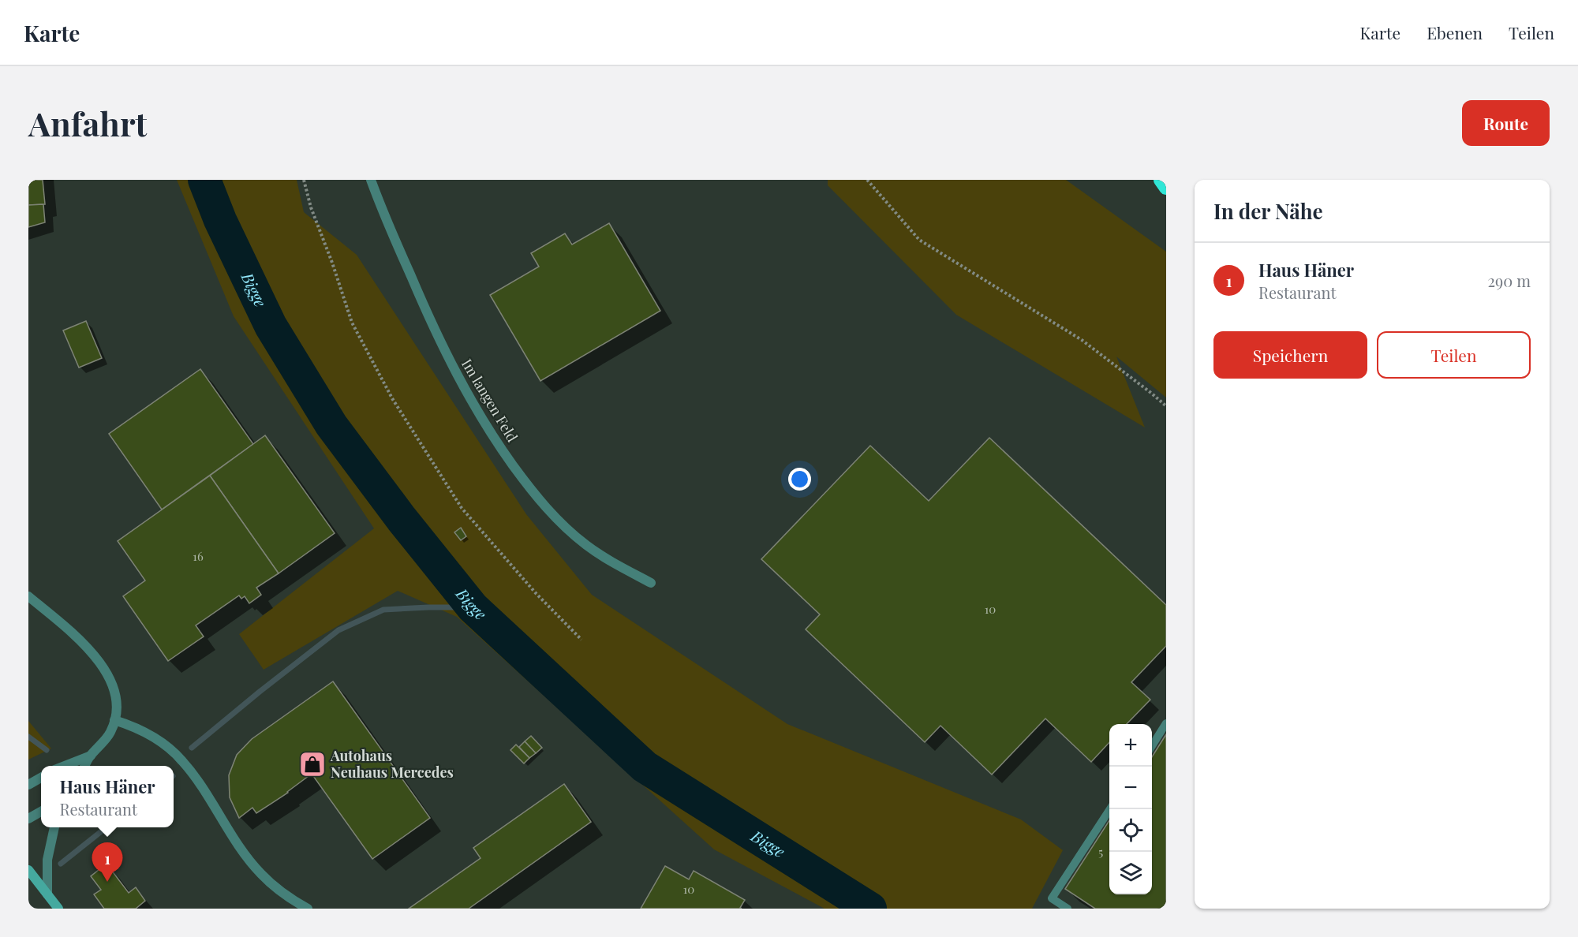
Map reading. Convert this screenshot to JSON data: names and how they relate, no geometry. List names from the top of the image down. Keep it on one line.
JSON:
{"streets":{"street":["Im langen Feld"]},"water":["Bigge"],"places":{"shop":["Autohaus Neuhaus Mercedes"]},"house_numbers":["16","10","5","10"],"page":{"header":"Karte","nav":["Karte","Ebenen","Teilen"],"buttons":["Route",["Speichern","Teilen"]],"title":"Anfahrt","heading":"In der Nähe","list":[{"mark":"1","name":"Haus Häner","note":"Restaurant","value":"290 m"}],"map_buttons":["+","−"],"popup":["Haus Häner","Restaurant"],"pins":"1"}}
